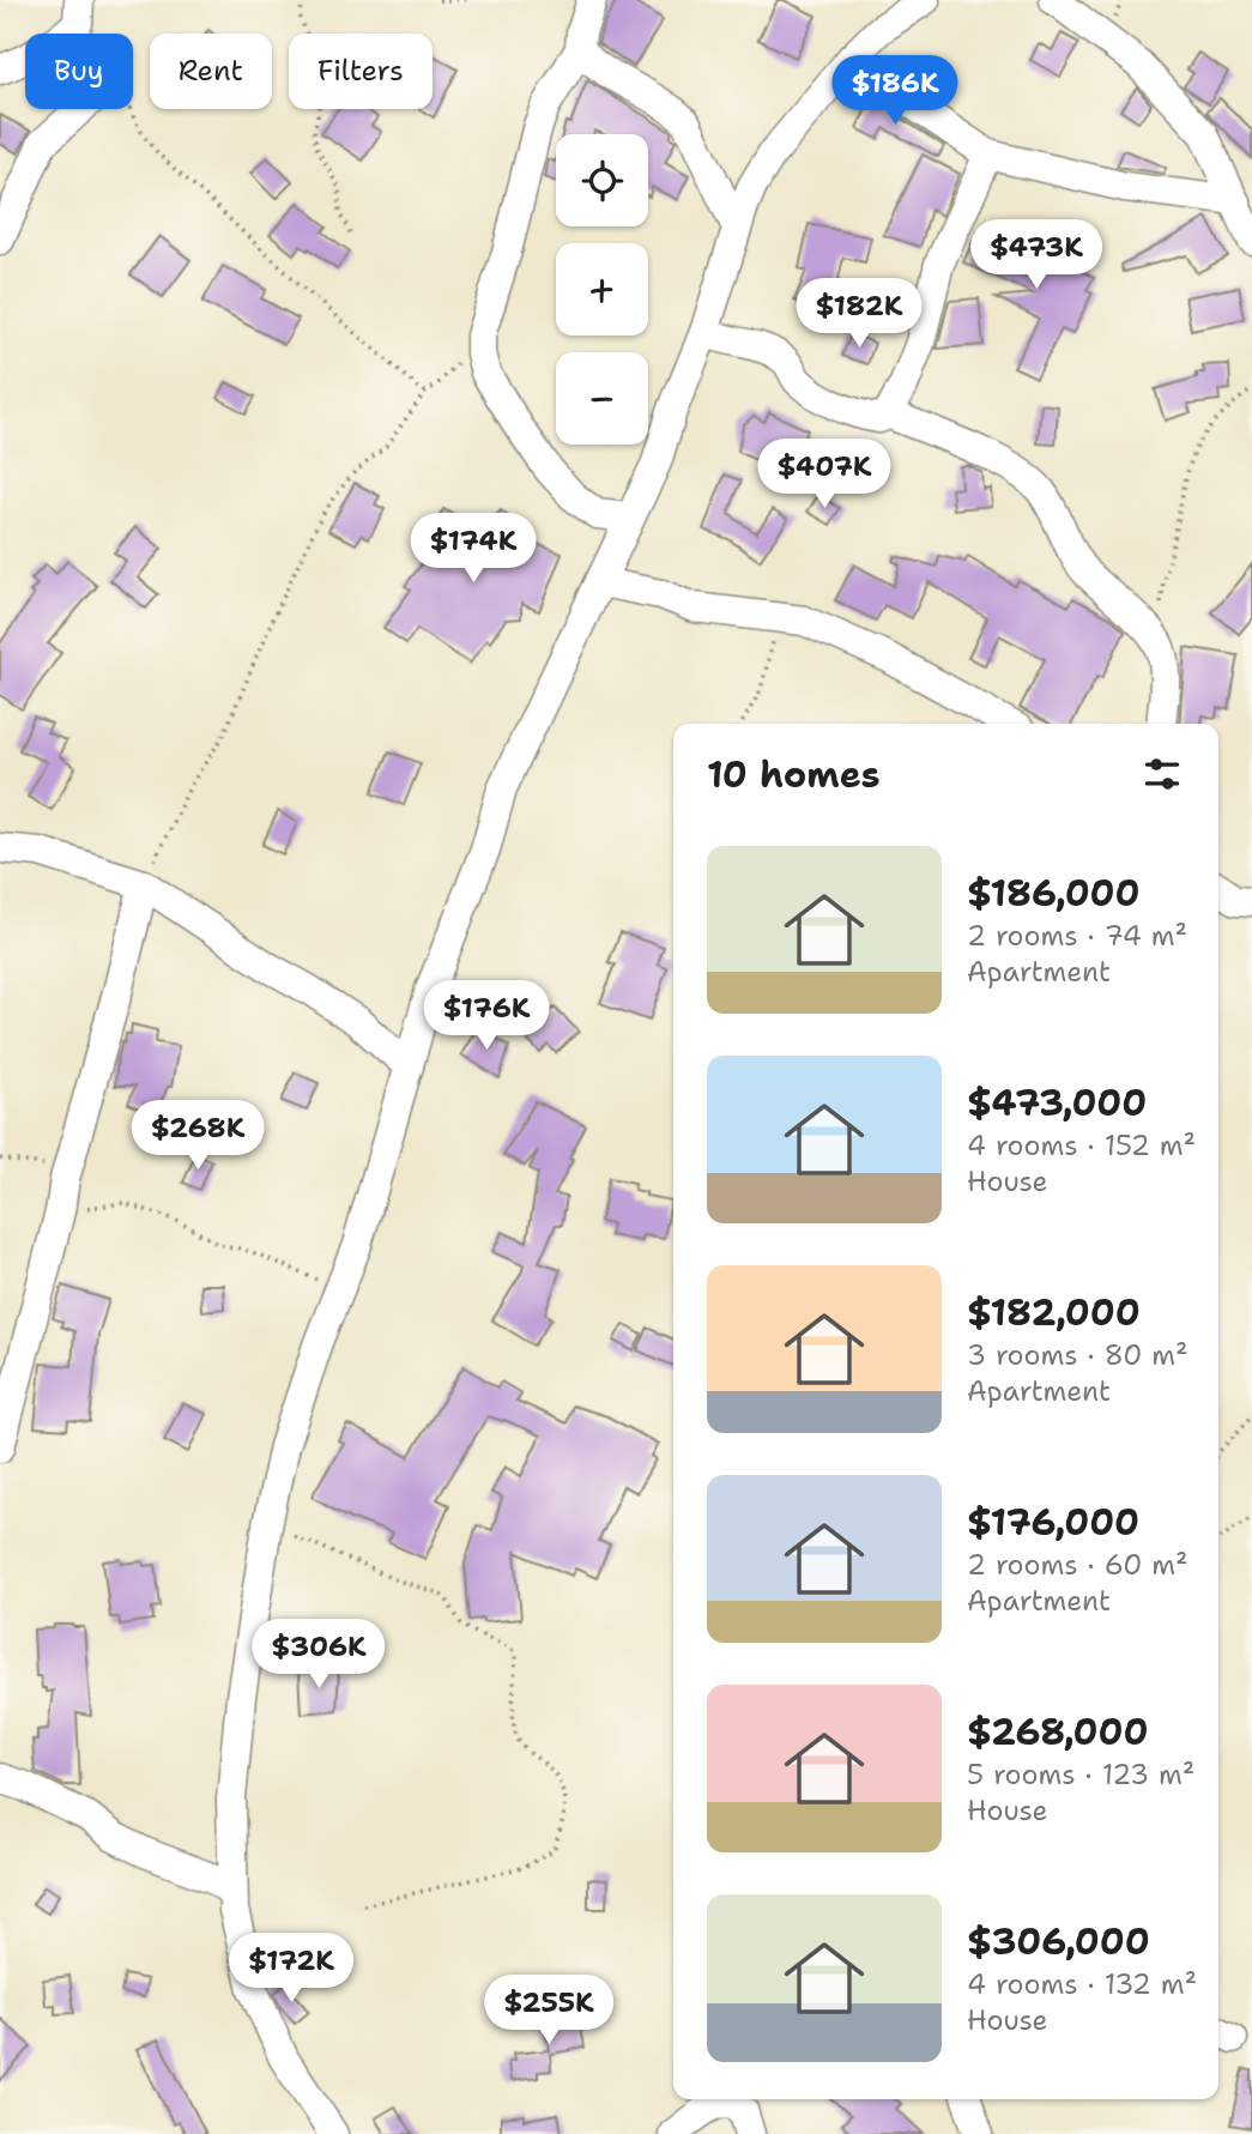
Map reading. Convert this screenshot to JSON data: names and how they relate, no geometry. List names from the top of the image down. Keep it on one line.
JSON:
{"page":{"chip":["Buy","Rent","Filters"],"price":["$186K","$473K","$182K","$407K","$174K","$176K","$268K","$306K","$172K","$255K"],"map_buttons":["+","−"],"heading":"10 homes","list":[{"name":"$186,000","note":"2 rooms · 74 m² · Apartment"},{"name":"$473,000","note":"4 rooms · 152 m² · House"},{"name":"$182,000","note":"3 rooms · 80 m² · Apartment"},{"name":"$176,000","note":"2 rooms · 60 m² · Apartment"},{"name":"$268,000","note":"5 rooms · 123 m² · House"},{"name":"$306,000","note":"4 rooms · 132 m² · House"}]}}
